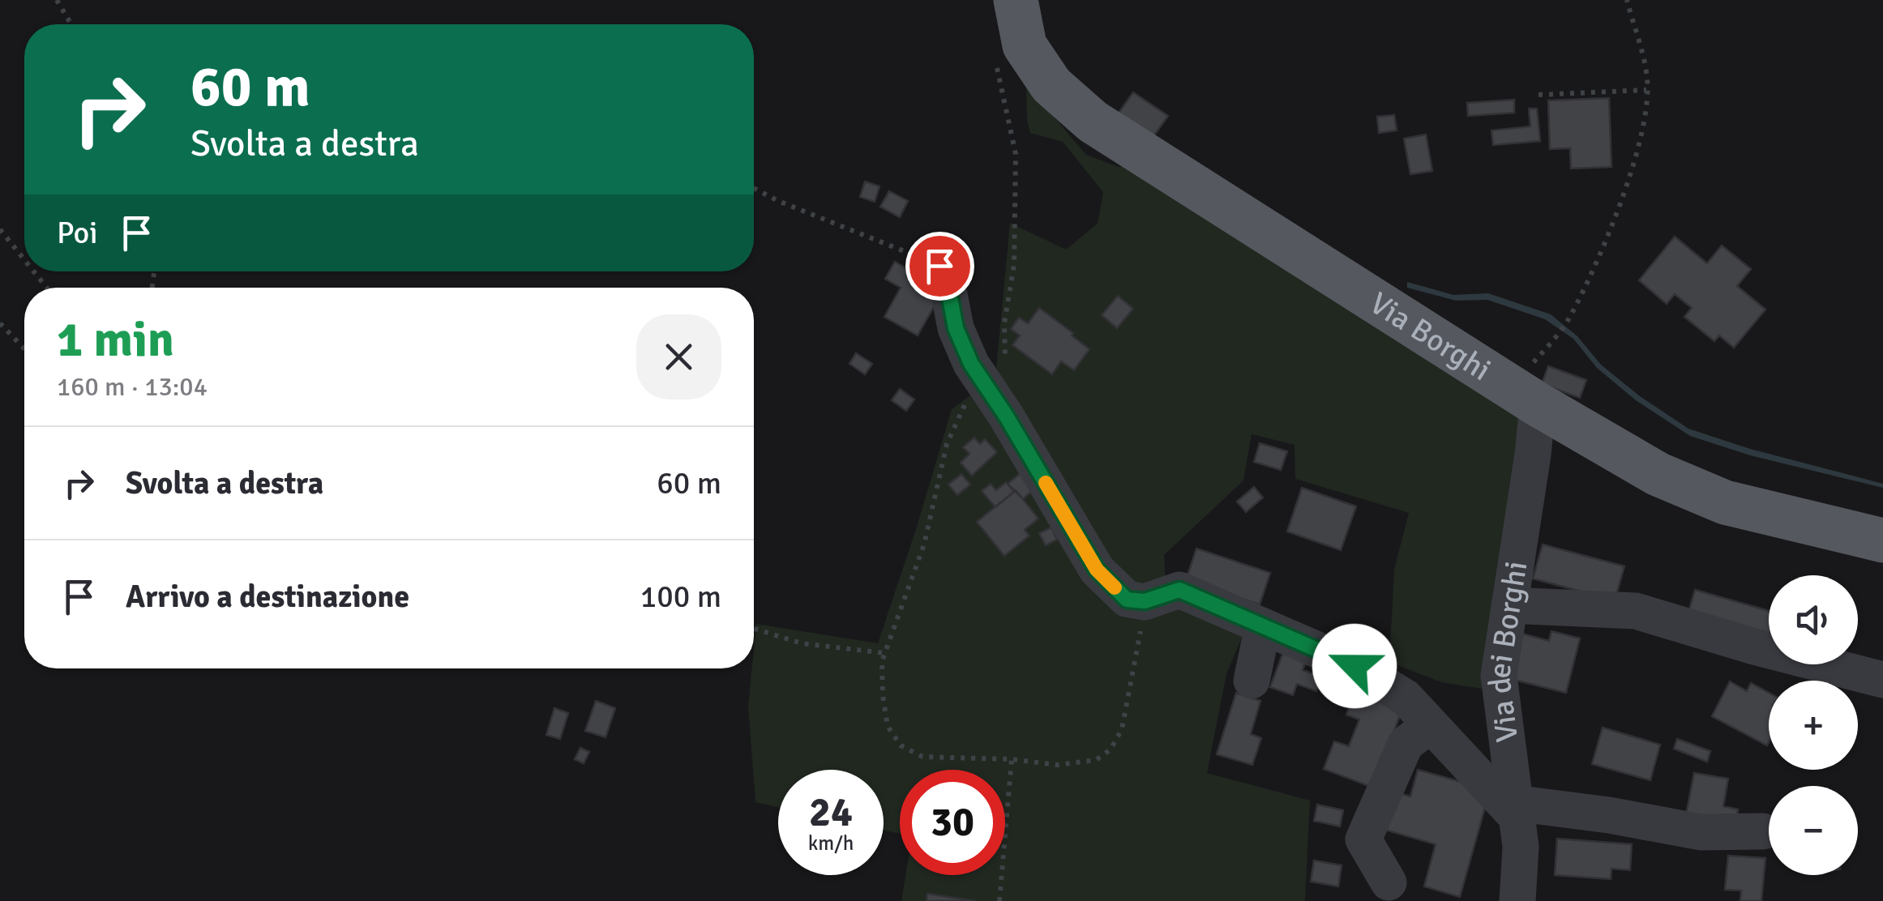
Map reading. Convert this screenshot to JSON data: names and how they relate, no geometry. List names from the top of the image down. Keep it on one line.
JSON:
{"streets":{"main road":["Via Borghi"],"street":["Via dei Borghi"]},"crossings":[["Via Borghi","Via dei Borghi"]],"page":{"turn":["60 m","Svolta a destra"],"then":"Poi","heading":["1 min","160 m · 13:04"],"list":[{"name":"Svolta a destra","value":"60 m"},{"name":"Arrivo a destinazione","value":"100 m"}],"map_buttons":["+","−"],"speed":"24 km/h","limit":"30"}}
